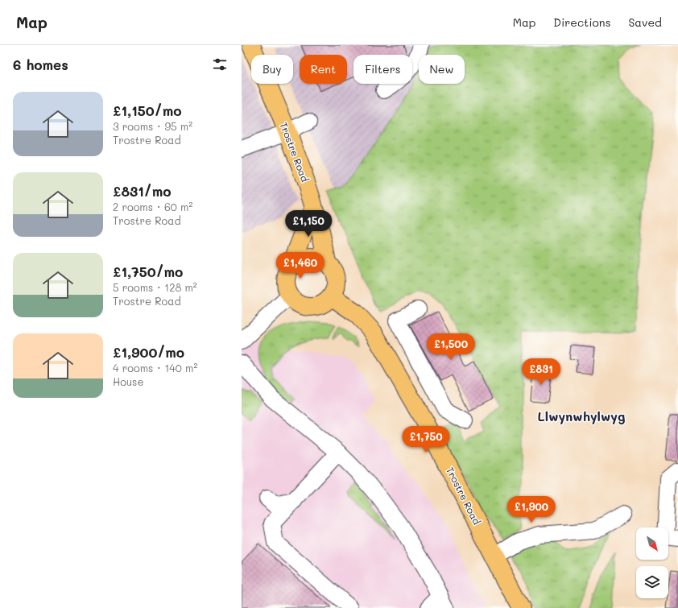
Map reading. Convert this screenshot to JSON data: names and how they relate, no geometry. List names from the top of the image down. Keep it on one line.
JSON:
{"streets":{"main road":["Trostre Road"]},"districts":["Llwynwhylwyg"],"north":"bottom right","page":{"header":"Map","nav":["Map","Directions","Saved"],"heading":"6 homes","chip":["Buy","Rent","Filters","New"],"list":[{"name":"£1,150/mo","note":"3 rooms · 95 m² · Trostre Road"},{"name":"£831/mo","note":"2 rooms · 60 m² · Trostre Road"},{"name":"£1,750/mo","note":"5 rooms · 128 m² · Trostre Road"},{"name":"£1,900/mo","note":"4 rooms · 140 m² · House"}],"price":["£1,150","£1,460","£1,500","£831","£1,750","£1,900"]}}
